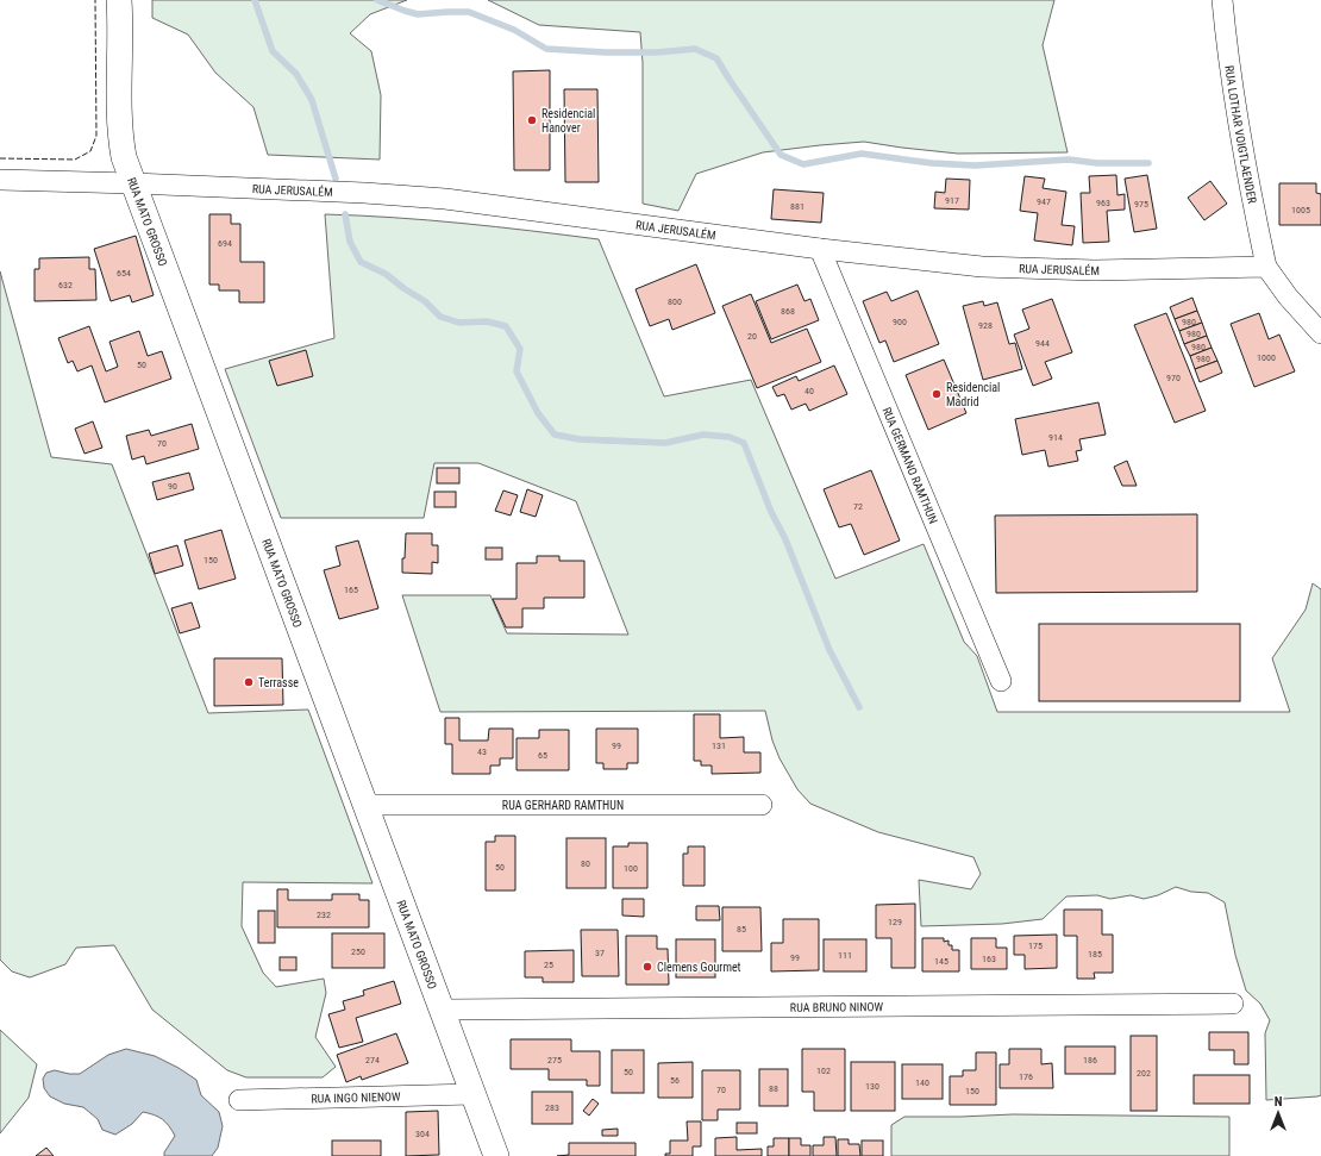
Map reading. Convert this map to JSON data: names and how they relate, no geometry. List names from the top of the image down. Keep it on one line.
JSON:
{"streets":{"street":["RUA LOTHAR VOIGTLAENDER","RUA JERUSALÉM","RUA MATO GROSSO","RUA GERMANO RAMTHUN","RUA GERHARD RAMTHUN","RUA BRUNO NINOW","RUA INGO NIENOW"]},"crossings":[["RUA LOTHAR VOIGTLAENDER","RUA JERUSALÉM"],["RUA JERUSALÉM","RUA MATO GROSSO"],["RUA JERUSALÉM","RUA GERMANO RAMTHUN"],["RUA MATO GROSSO","RUA GERHARD RAMTHUN"],["RUA MATO GROSSO","RUA BRUNO NINOW"],["RUA MATO GROSSO","RUA INGO NIENOW"]],"places":["Residencial Hanover","Residencial Madrid","Terrasse","Clemens Gourmet"],"house_numbers":["917","947","963","975","881","1005","694","654","632","800","868","900","980","928","980","20","944","980","1000","980","50","970","40","914","70","90","72","150","165","99","131","43","65","80","50","100","232","129","85","175","250","37","185","111","99","163","145","25","274","275","186","102","50","202","176","56","140","130","88","70","150","283","304"],"north":"top"}
